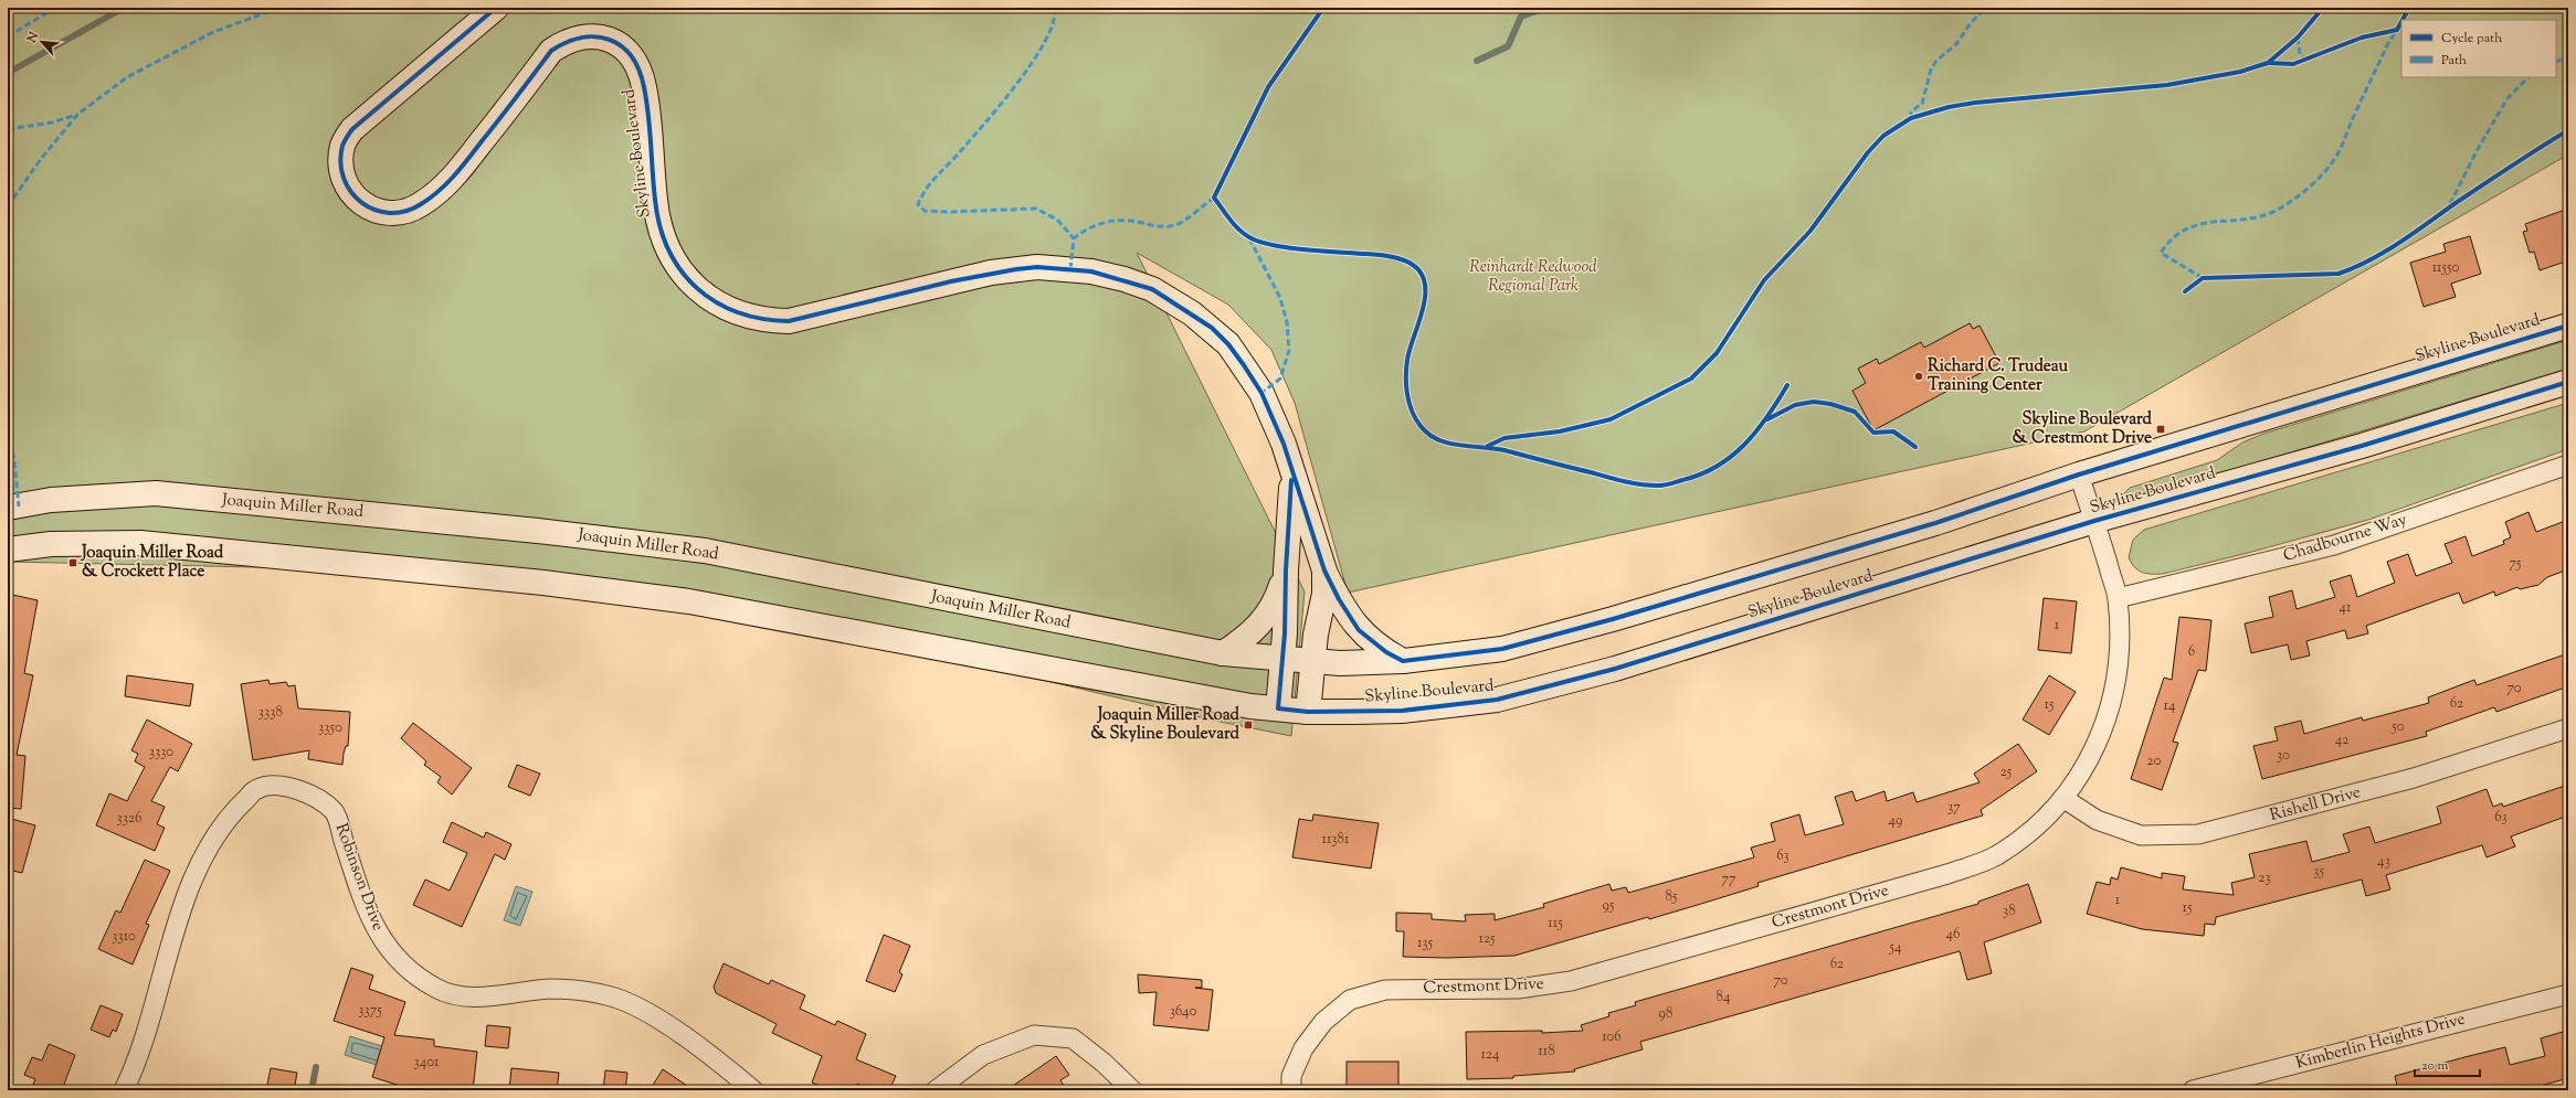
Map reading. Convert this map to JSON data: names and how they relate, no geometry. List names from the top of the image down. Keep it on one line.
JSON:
{"streets":{"main road":["Skyline Boulevard","Joaquin Miller Road"],"street":["Chadbourne Way","Rishell Drive","Robinson Drive","Crestmont Drive","Kimberlin Heights Drive"]},"crossings":[["Skyline Boulevard","Joaquin Miller Road"],["Skyline Boulevard","Crestmont Drive"],["Chadbourne Way","Crestmont Drive"],["Rishell Drive","Crestmont Drive"]],"parks":["Reinhardt Redwood Regional Park"],"places":{"other":["Richard C. Trudeau Training Center"],"transit":["Skyline Boulevard & Crestmont Drive","Joaquin Miller Road & Crockett Place","Joaquin Miller Road & Skyline Boulevard"]},"house_numbers":["11550","75","41","1","6","70","62","15","14","3338","50","3350","42","3330","30","20","25","37","63","3326","49","11381","63","43","35","23","77","85","1","95","15","38","115","46","3310","125","135","54","62","70","84","3375","3640","98","106","118","124","3401"],"legend":["Cycle path","Path"],"scale_bar":"20 m","north":"top left"}
